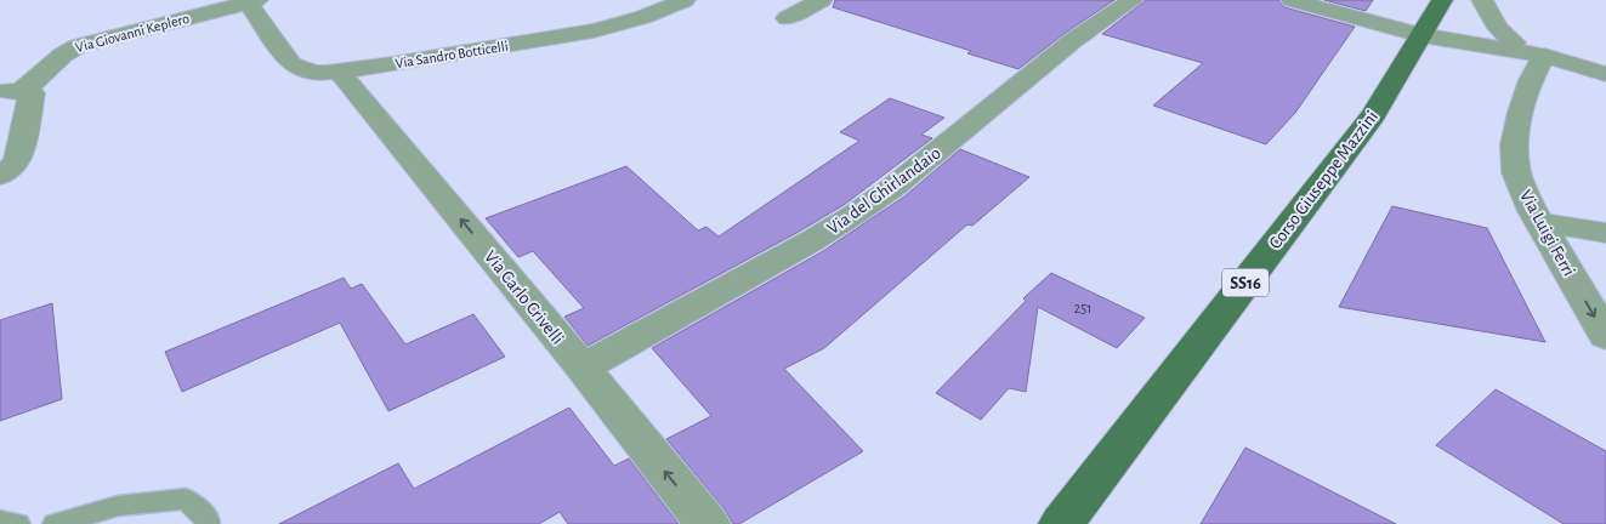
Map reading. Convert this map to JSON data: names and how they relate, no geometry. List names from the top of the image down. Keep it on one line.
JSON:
{"streets":{"main road":["Corso Giuseppe Mazzini","SS16"],"street":["Via Giovanni Keplero","Via Sandro Botticelli","Via del Ghirlandaio","Via Luigi Ferri","Via Carlo Crivelli"]},"crossings":[["Via Giovanni Keplero","Via Sandro Botticelli"],["Via Sandro Botticelli","Via Carlo Crivelli"],["Via del Ghirlandaio","Via Carlo Crivelli"]],"one_way":["Via Luigi Ferri","Via Carlo Crivelli"],"house_numbers":["251"]}
